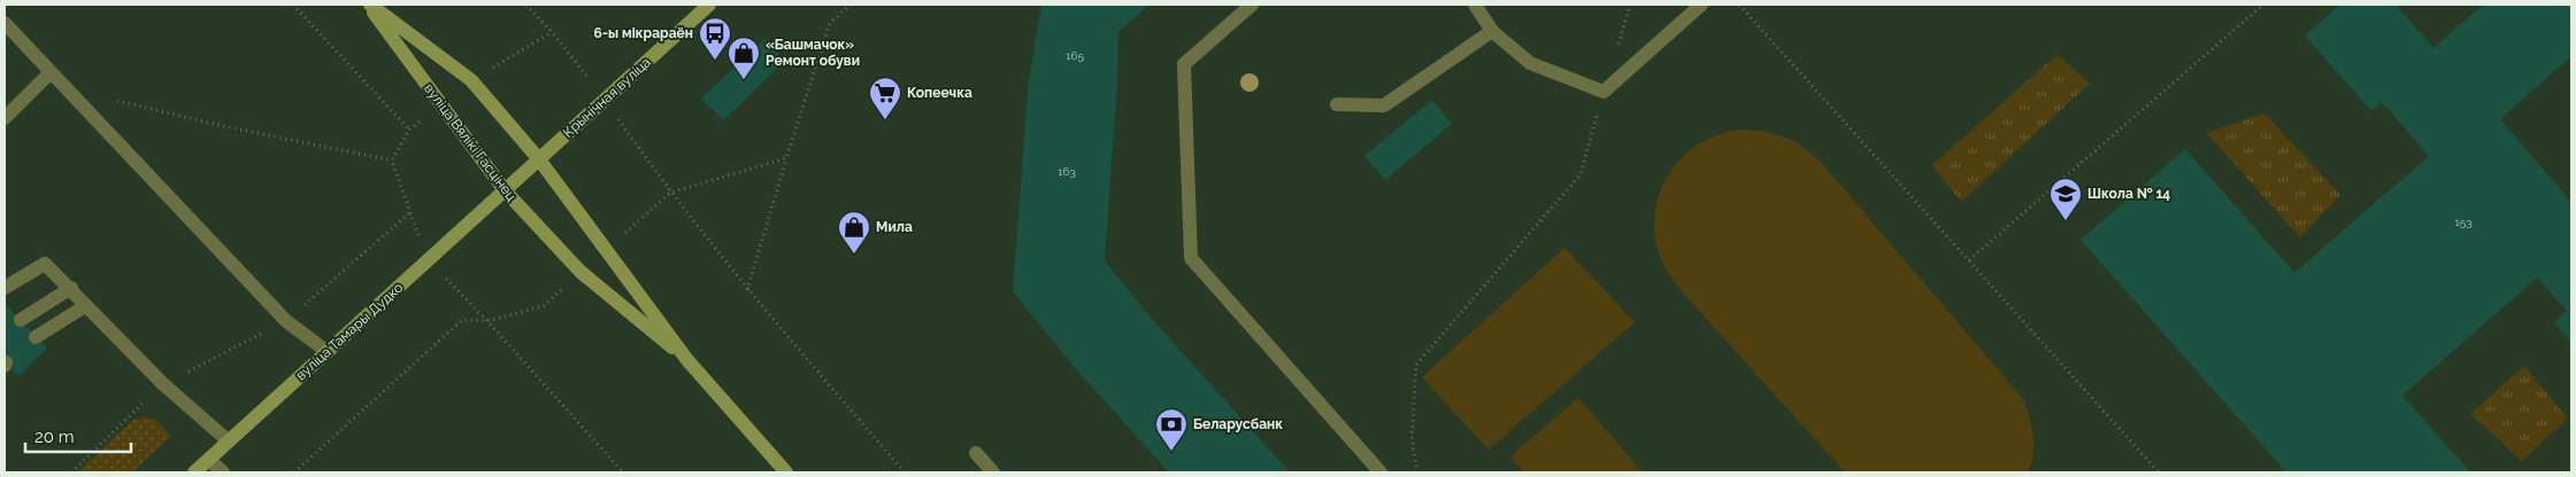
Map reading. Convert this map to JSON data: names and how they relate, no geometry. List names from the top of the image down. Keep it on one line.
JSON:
{"streets":{"main road":["Крынічная вуліца","вуліца Вялікі Гасцінец","вуліца Тамары Дудко"]},"crossings":[["Крынічная вуліца","вуліца Вялікі Гасцінец"],["Крынічная вуліца","вуліца Тамары Дудко"],["вуліца Вялікі Гасцінец","вуліца Тамары Дудко"]],"places":{"bus stop":["6-ы мікрараён"],"shop":["«Башмачок» Ремонт обуви","Мила"],"supermarket":["Копеечка"],"school or university":["Школа № 14"],"bank":["Беларусбанк"]},"house_numbers":["165","163","153"],"scale_bar":"20 m"}
